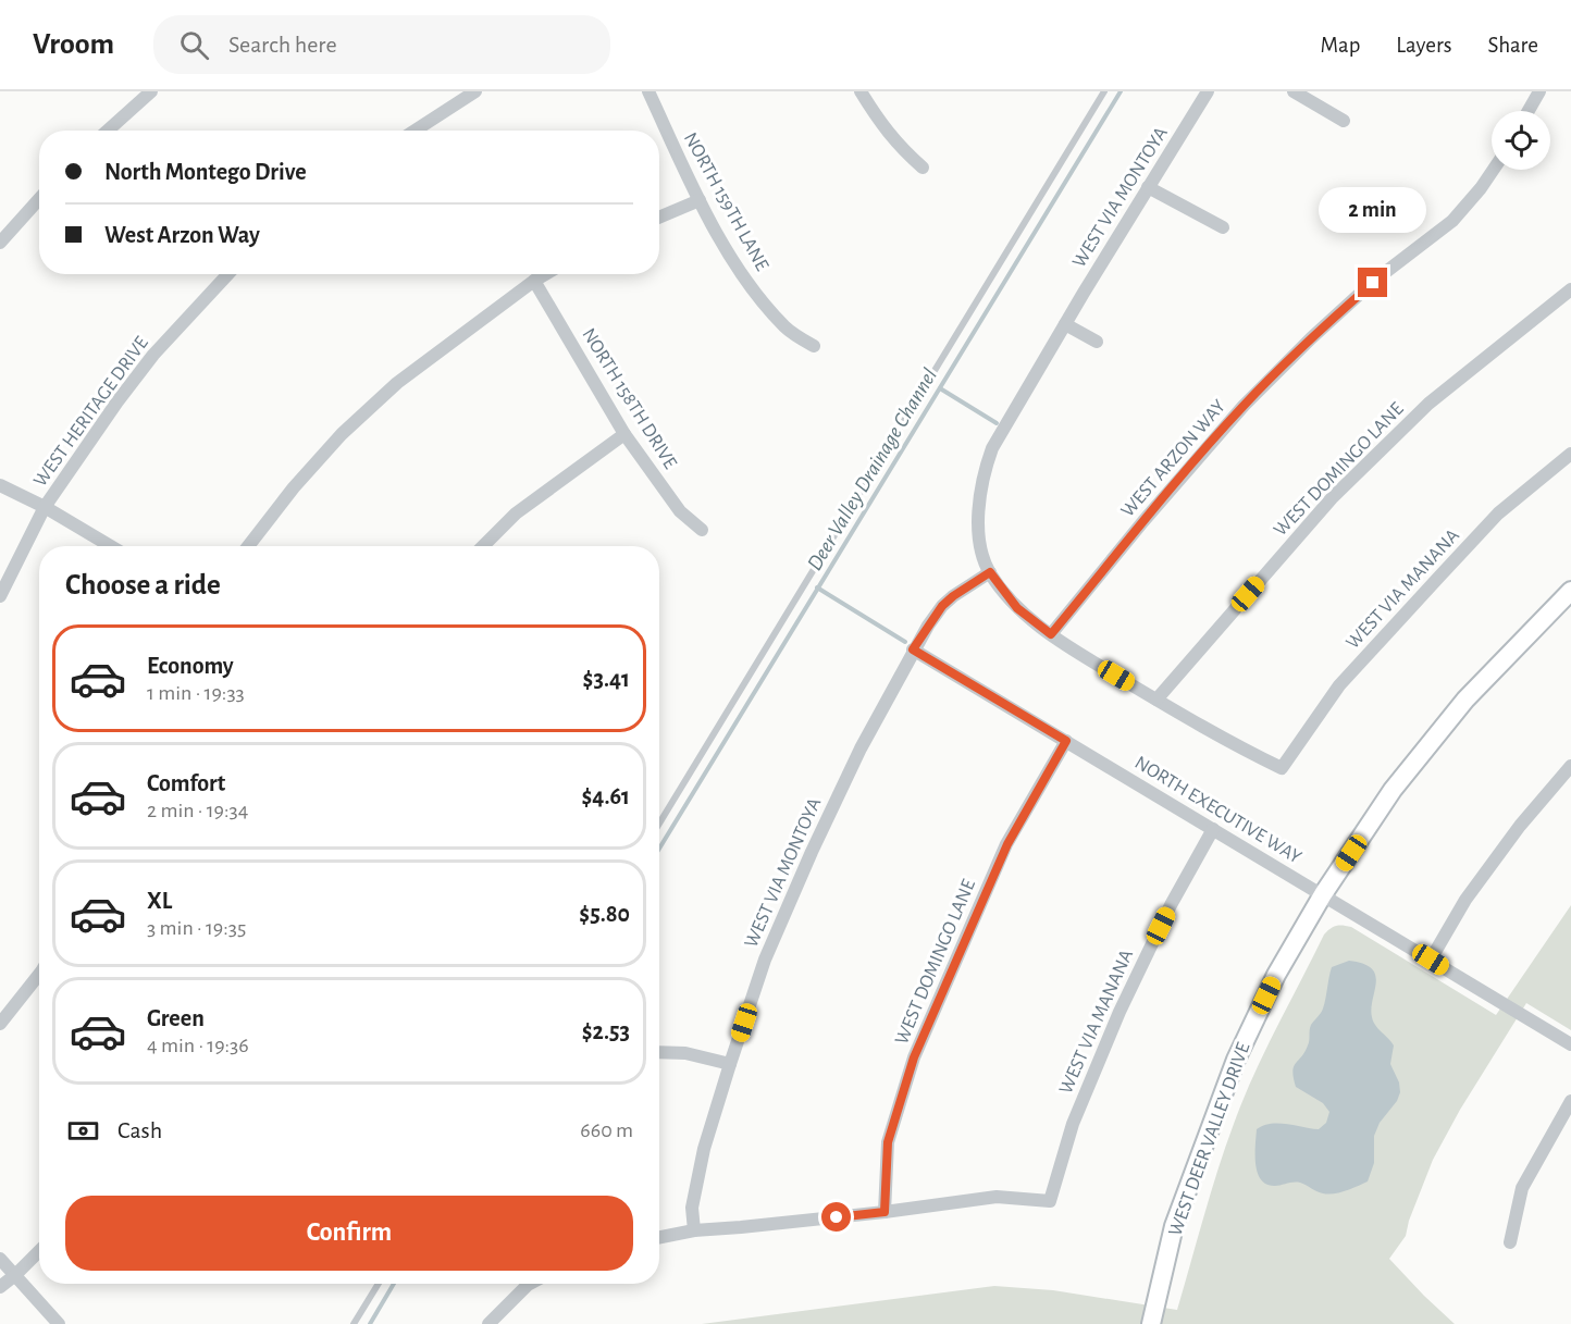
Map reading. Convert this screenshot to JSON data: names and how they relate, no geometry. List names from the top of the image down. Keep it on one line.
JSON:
{"streets":{"street":["WEST VIA MONTOYA","NORTH 159TH LANE","NORTH 158TH DRIVE","WEST HERITAGE DRIVE","WEST ARZON WAY","WEST DOMINGO LANE","WEST VIA MANANA","NORTH EXECUTIVE WAY","WEST DEER VALLEY DRIVE"]},"crossings":[["WEST VIA MONTOYA","WEST ARZON WAY"],["WEST VIA MONTOYA","WEST DOMINGO LANE"],["WEST VIA MONTOYA","WEST VIA MANANA"],["WEST VIA MONTOYA","NORTH EXECUTIVE WAY"],["WEST DOMINGO LANE","WEST VIA MANANA"],["WEST DOMINGO LANE","NORTH EXECUTIVE WAY"],["WEST VIA MANANA","NORTH EXECUTIVE WAY"],["NORTH EXECUTIVE WAY","WEST DEER VALLEY DRIVE"]],"water":["Deer Valley Drainage Channel"],"page":{"header":"Vroom","search":"Search here","nav":["Map","Layers","Share"],"banner":["North Montego Drive","West Arzon Way"],"bubble":"2 min","heading":"Choose a ride","list":[{"name":"Economy","note":"1 min · 19:33","value":"$3.41"},{"name":"Comfort","note":"2 min · 19:34","value":"$4.61"},{"name":"XL","note":"3 min · 19:35","value":"$5.80"},{"name":"Green","note":"4 min · 19:36","value":"$2.53"}],"pay":["Cash","660 m"],"buttons":"Confirm"}}
